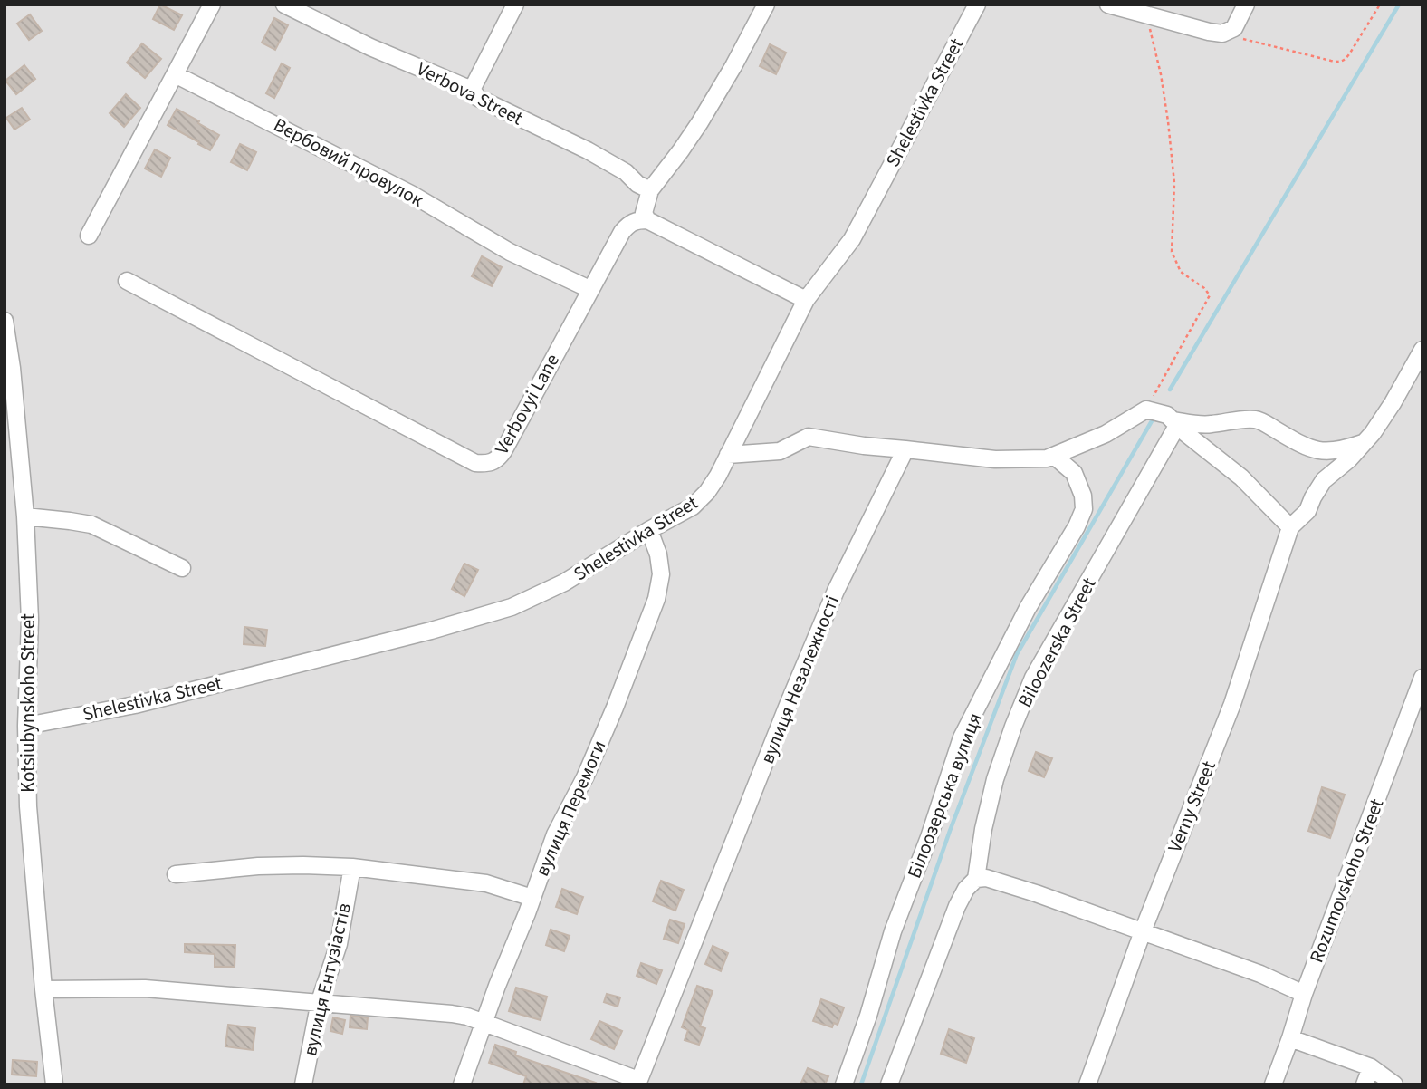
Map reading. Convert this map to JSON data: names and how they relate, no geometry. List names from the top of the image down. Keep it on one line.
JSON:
{"streets":{"street":["Verbova Street","Shelestivka Street","Вербовий провулок","Verbovyi Lane","Biloozerska Street","вулиця Незалежності","Kotsiubynskoho Street","Білоозерська вулиця","Verny Street","вулиця Перемоги","Rozumovskoho Street","вулиця Ентузіастів"]},"crossings":[["Shelestivka Street","Kotsiubynskoho Street"],["Shelestivka Street","вулиця Перемоги"],["Вербовий провулок","Verbovyi Lane"]]}
